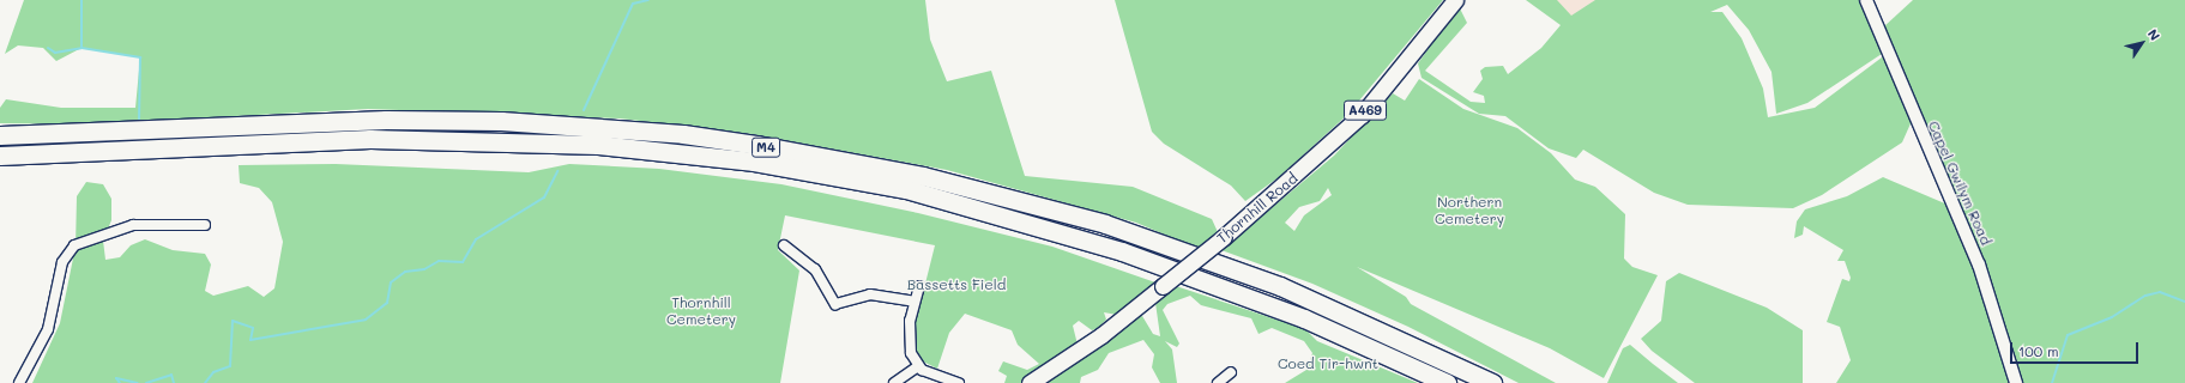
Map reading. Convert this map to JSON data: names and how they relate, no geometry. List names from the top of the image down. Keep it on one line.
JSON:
{"streets":{"highway":["M4"],"main road":["A469","Thornhill Road"],"street":["Capel Gwilym Road"]},"parks":["Northern Cemetery","Bassetts Field","Thornhill Cemetery","Coed Tir-hwnt"],"scale_bar":"100 m","north":"top right"}
